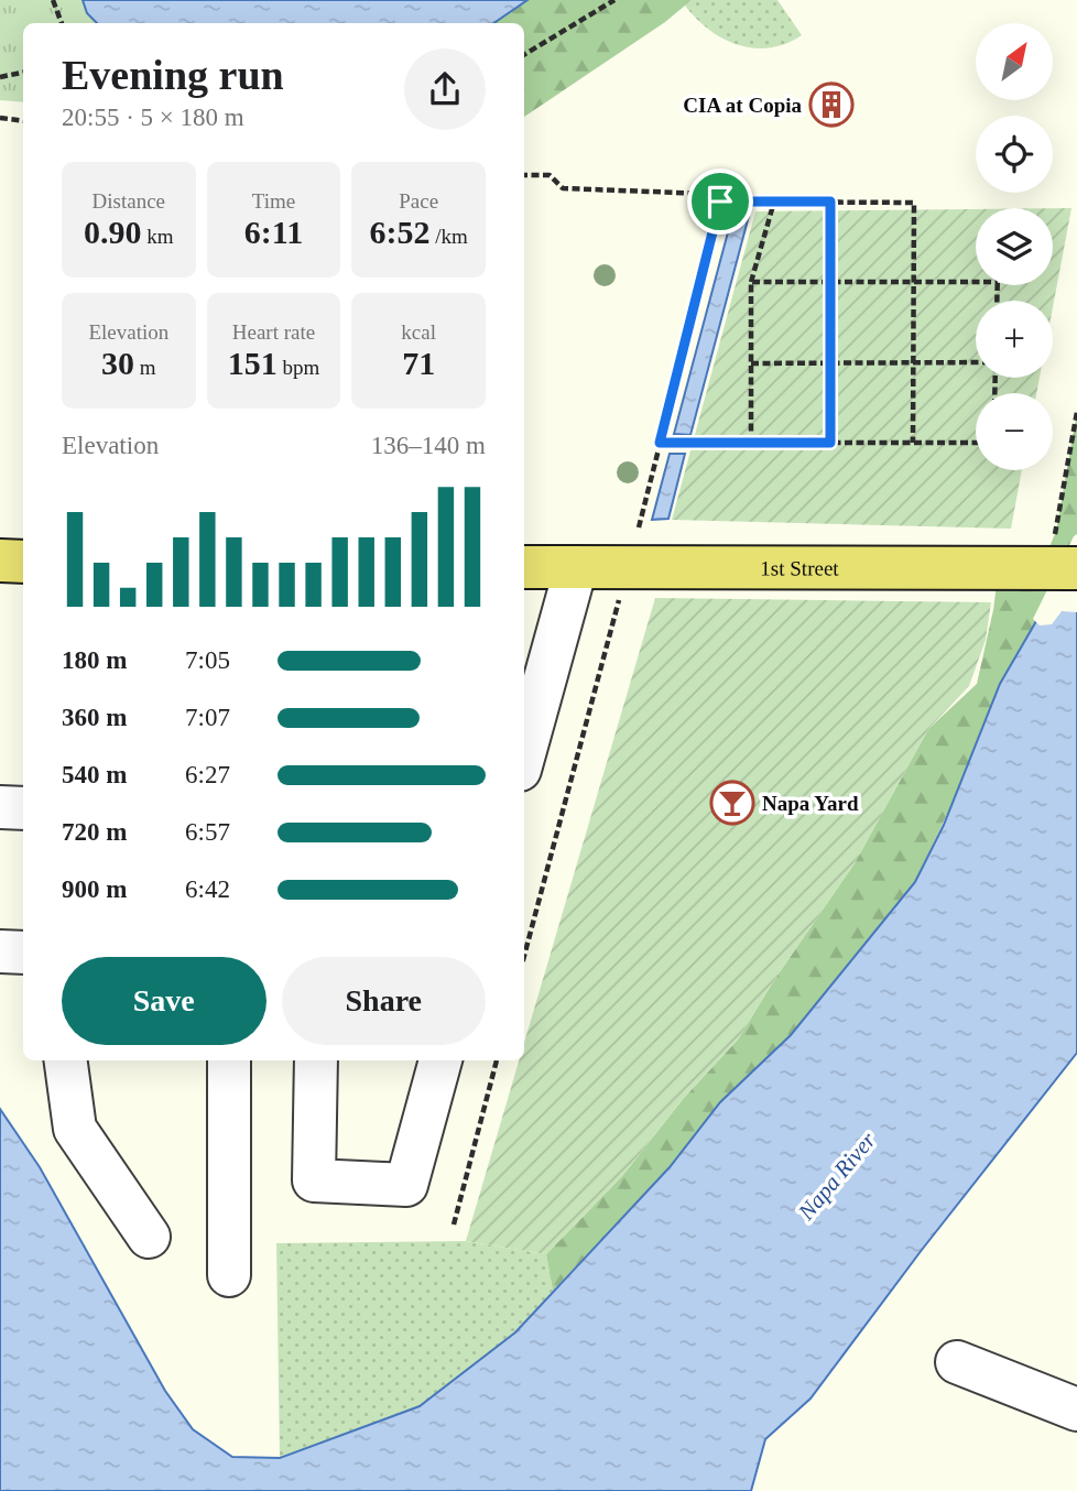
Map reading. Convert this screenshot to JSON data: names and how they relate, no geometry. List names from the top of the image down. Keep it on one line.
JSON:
{"streets":{"main road":["1st Street"]},"water":["Napa River"],"places":{"building":["CIA at Copia"],"bar":["Napa Yard"]},"north":"top right","page":{"map_buttons":["+","−"],"heading":["Evening run","20:55 · 5 × 180 m"],"stats":[["Distance","0.90 km"],["Time","6:11"],["Pace","6:52 /km"],["Elevation","30 m"],["Heart rate","151 bpm"],["kcal","71"]],"chart":["Elevation","136–140 m"],"list":[{"name":"180 m","note":"7:05"},{"name":"360 m","note":"7:07"},{"name":"540 m","note":"6:27"},{"name":"720 m","note":"6:57"},{"name":"900 m","note":"6:42"}],"buttons":["Save","Share"]}}
